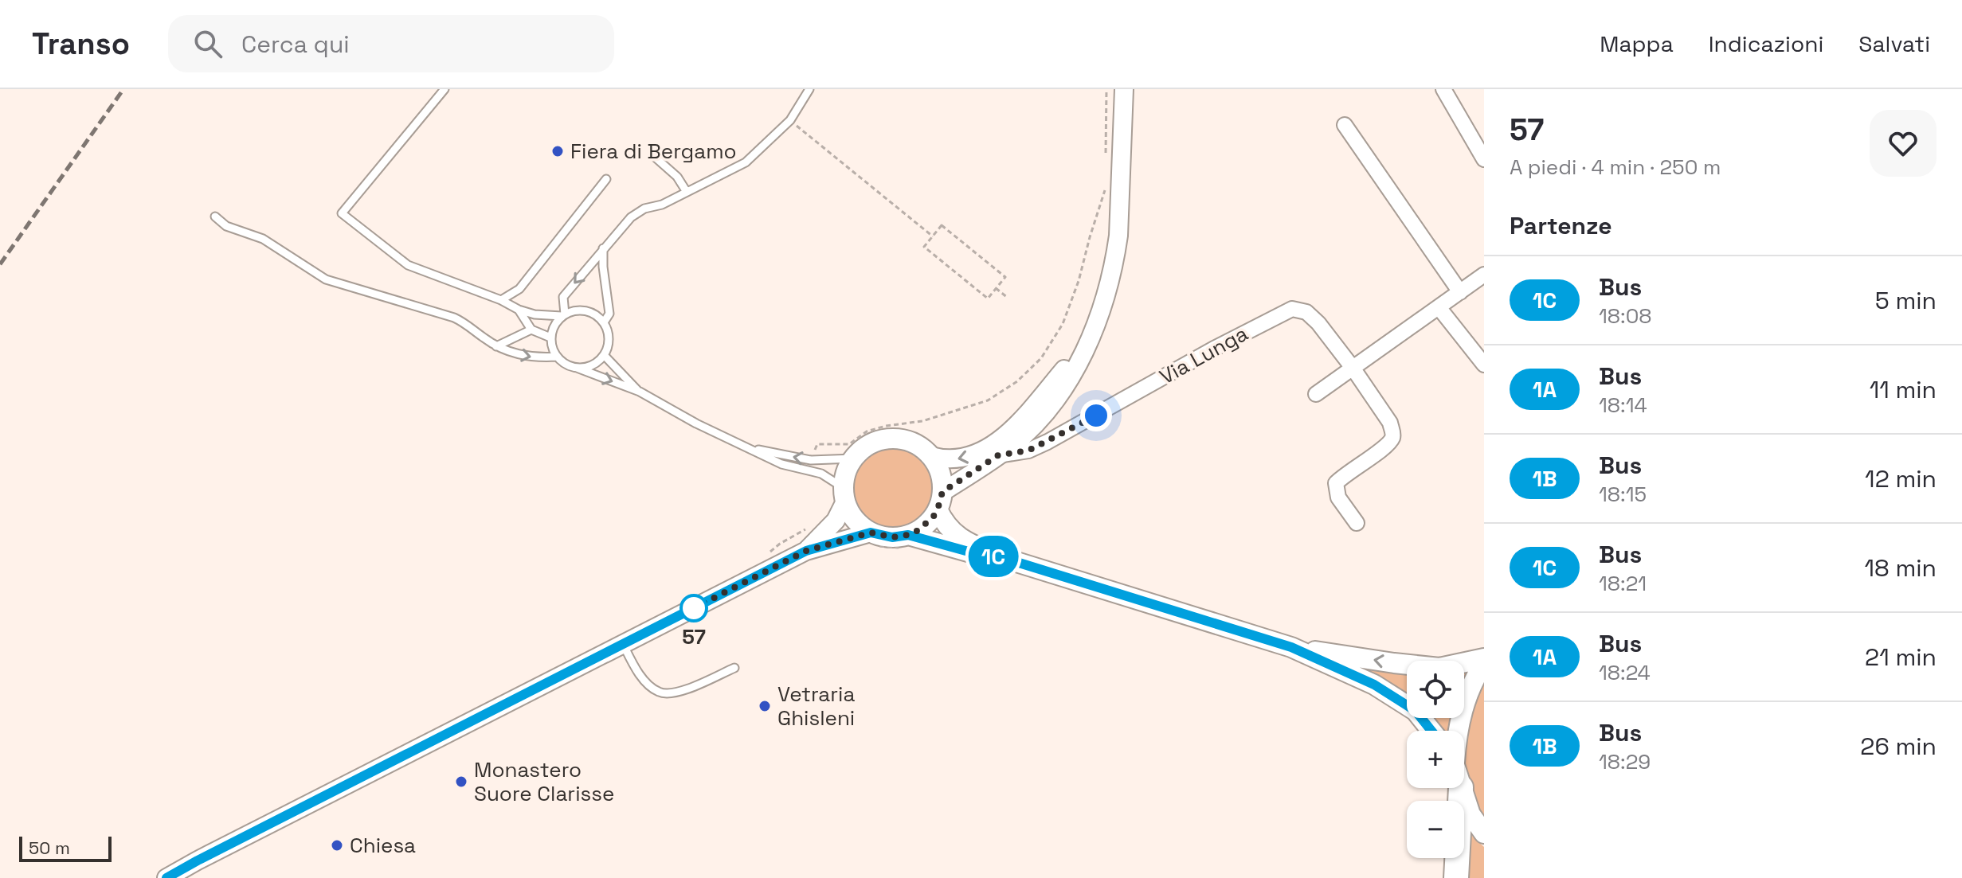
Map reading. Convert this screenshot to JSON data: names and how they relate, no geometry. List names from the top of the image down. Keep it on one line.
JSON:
{"streets":{"main road":["Via Lunga"]},"places":["Fiera di Bergamo","57","Vetraria Ghisleni","Monastero Suore Clarisse","Chiesa"],"lines":["bus line 1C"],"scale_bar":"50 m","page":{"header":"Transo","search":"Cerca qui","nav":["Mappa","Indicazioni","Salvati"],"on_map":"1C","heading":[["57","A piedi · 4 min · 250 m"],"Partenze"],"list":[{"mark":"1C","name":"Bus","note":"18:08","value":"5 min"},{"mark":"1A","name":"Bus","note":"18:14","value":"11 min"},{"mark":"1B","name":"Bus","note":"18:15","value":"12 min"},{"mark":"1C","name":"Bus","note":"18:21","value":"18 min"},{"mark":"1A","name":"Bus","note":"18:24","value":"21 min"},{"mark":"1B","name":"Bus","note":"18:29","value":"26 min"}],"map_buttons":["+","−"],"scale":"50 m"}}
